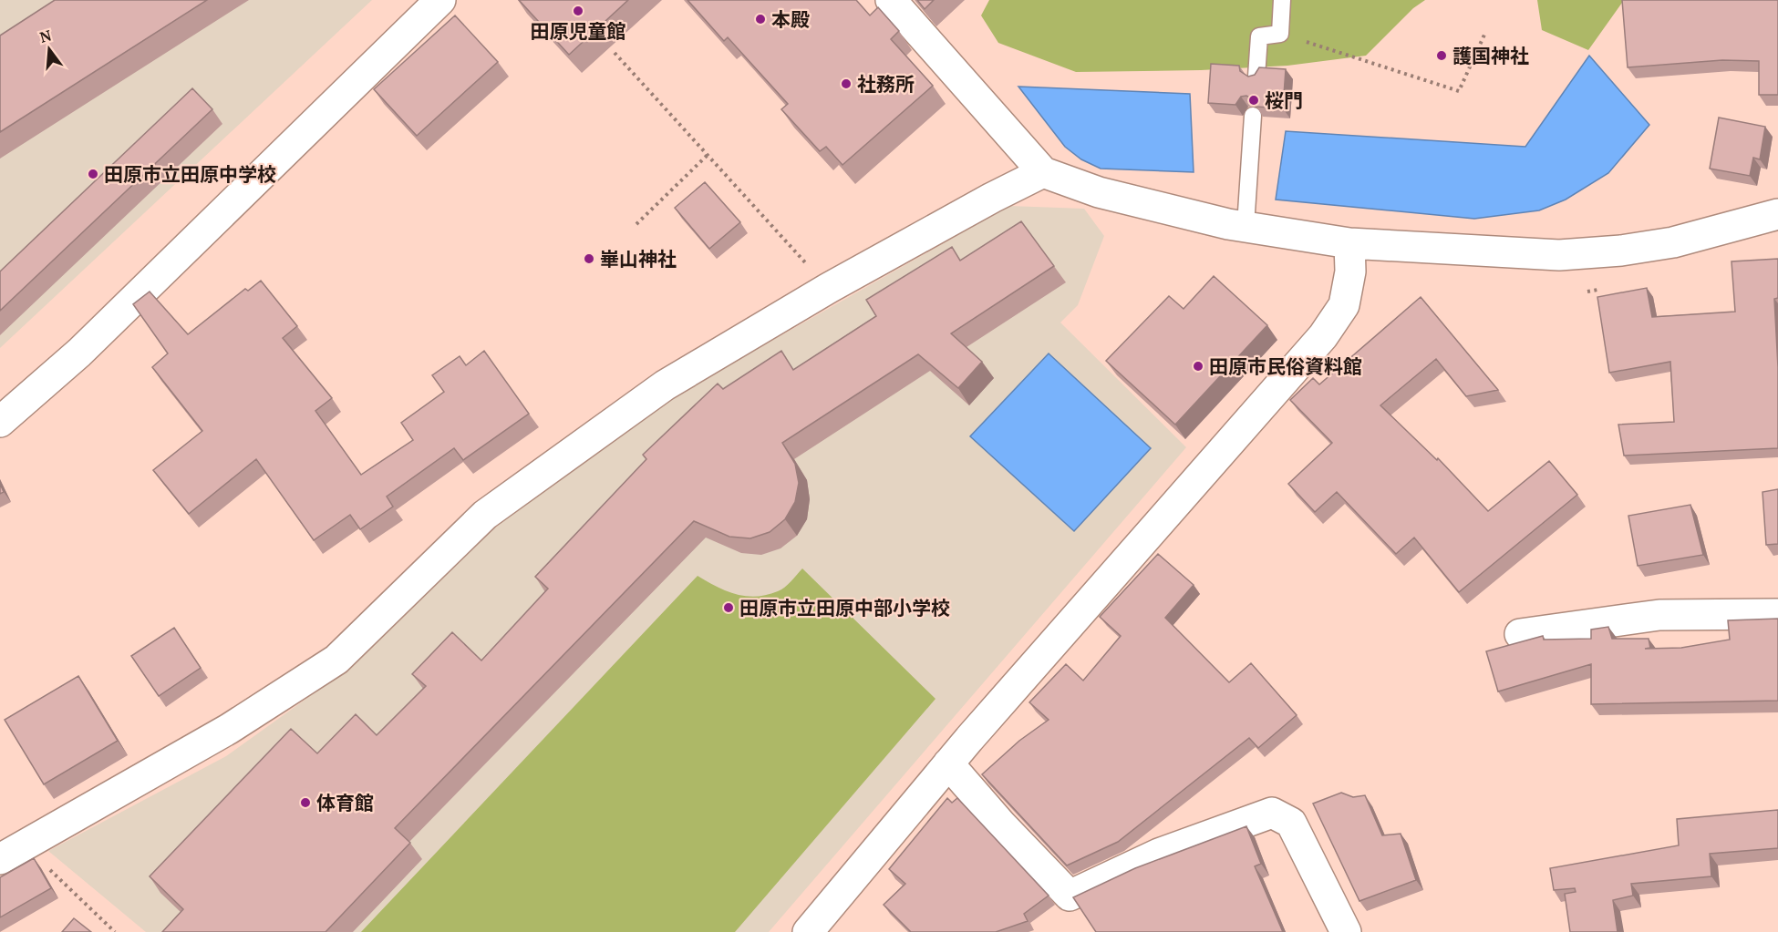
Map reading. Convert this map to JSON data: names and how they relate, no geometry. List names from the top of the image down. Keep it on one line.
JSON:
{"places":["田原児童館","本殿","護国神社","社務所","桜門","田原市立田原中学校","崋山神社","田原市民俗資料館","田原市立田原中部小学校","体育館"],"north":"top"}
